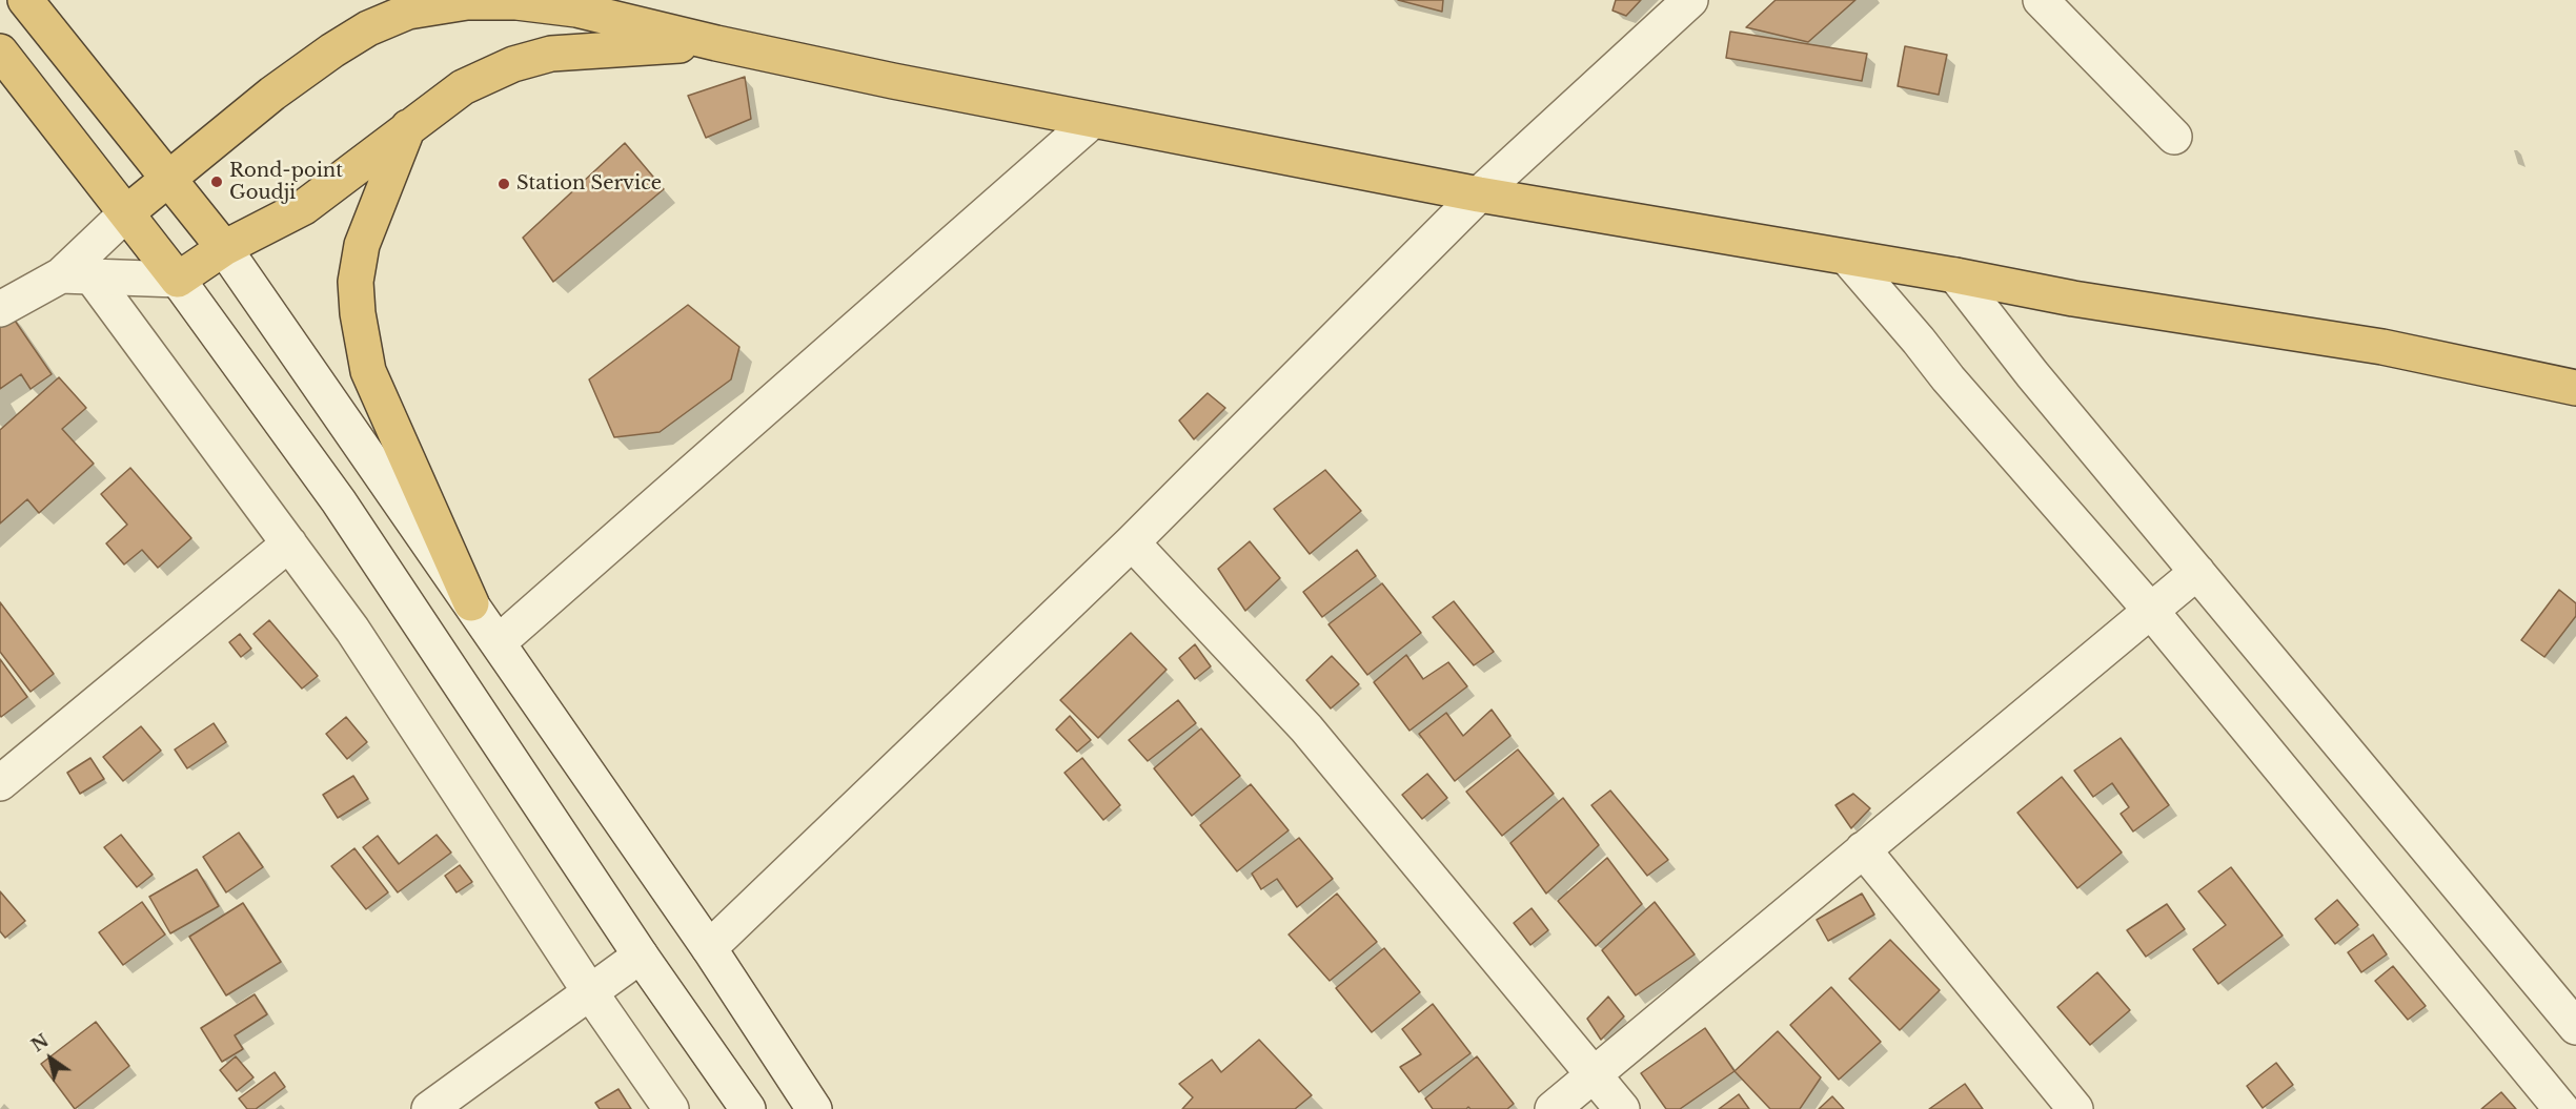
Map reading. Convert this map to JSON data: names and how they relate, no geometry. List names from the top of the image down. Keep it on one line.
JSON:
{"places":["Rond-point Goudji","Station Service"],"north":"top left"}
